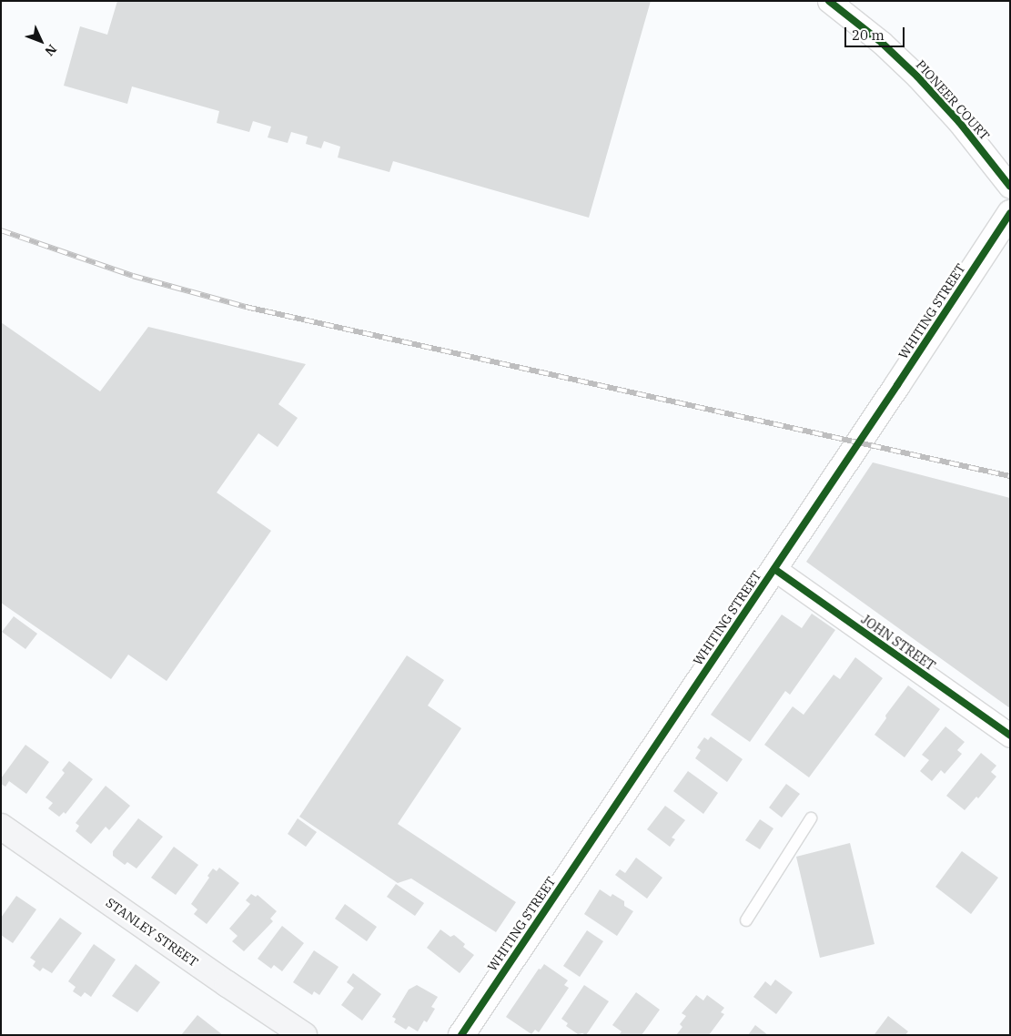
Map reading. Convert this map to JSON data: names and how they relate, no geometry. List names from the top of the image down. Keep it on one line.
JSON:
{"streets":{"main road":["STANLEY STREET"],"street":["PIONEER COURT","WHITING STREET","JOHN STREET"]},"crossings":[["WHITING STREET","JOHN STREET"]],"scale_bar":"20 m","north":"bottom right"}
